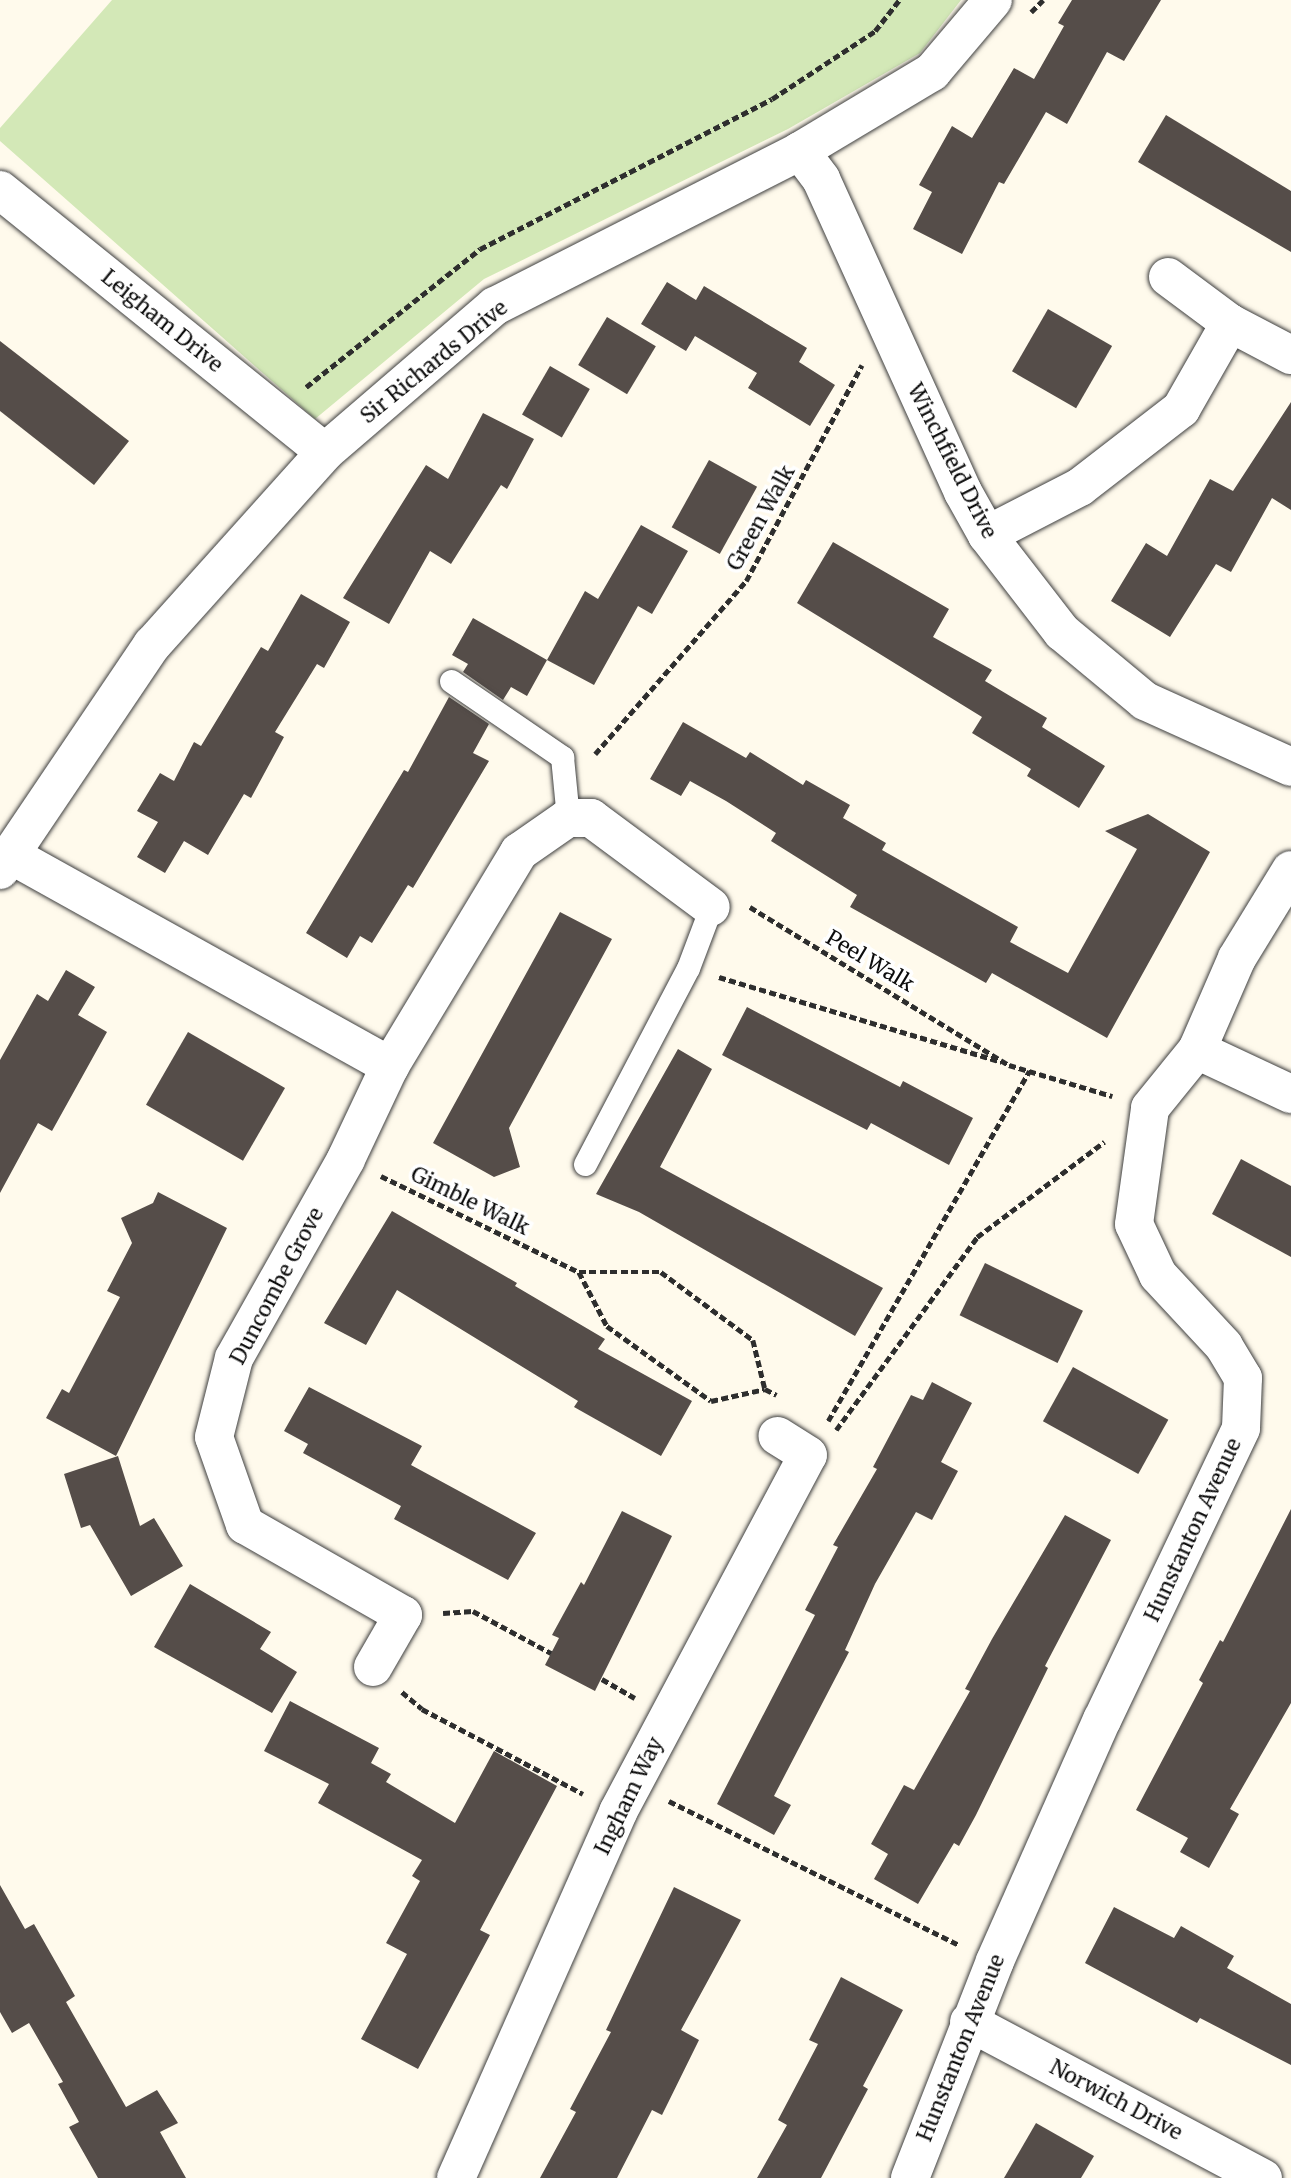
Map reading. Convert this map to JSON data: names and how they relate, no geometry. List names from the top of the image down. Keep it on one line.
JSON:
{"streets":{"street":["Leigham Drive","Sir Richards Drive","Winchfield Drive","Duncombe Grove","Hunstanton Avenue","Ingham Way","Norwich Drive"],"path":["Green Walk","Peel Walk","Gimble Walk"]},"crossings":[["Leigham Drive","Sir Richards Drive"],["Sir Richards Drive","Winchfield Drive"],["Winchfield Drive","Green Walk"],["Green Walk","Duncombe Grove"],["Peel Walk","Hunstanton Avenue"],["Gimble Walk","Duncombe Grove"],["Hunstanton Avenue","Norwich Drive"]]}
